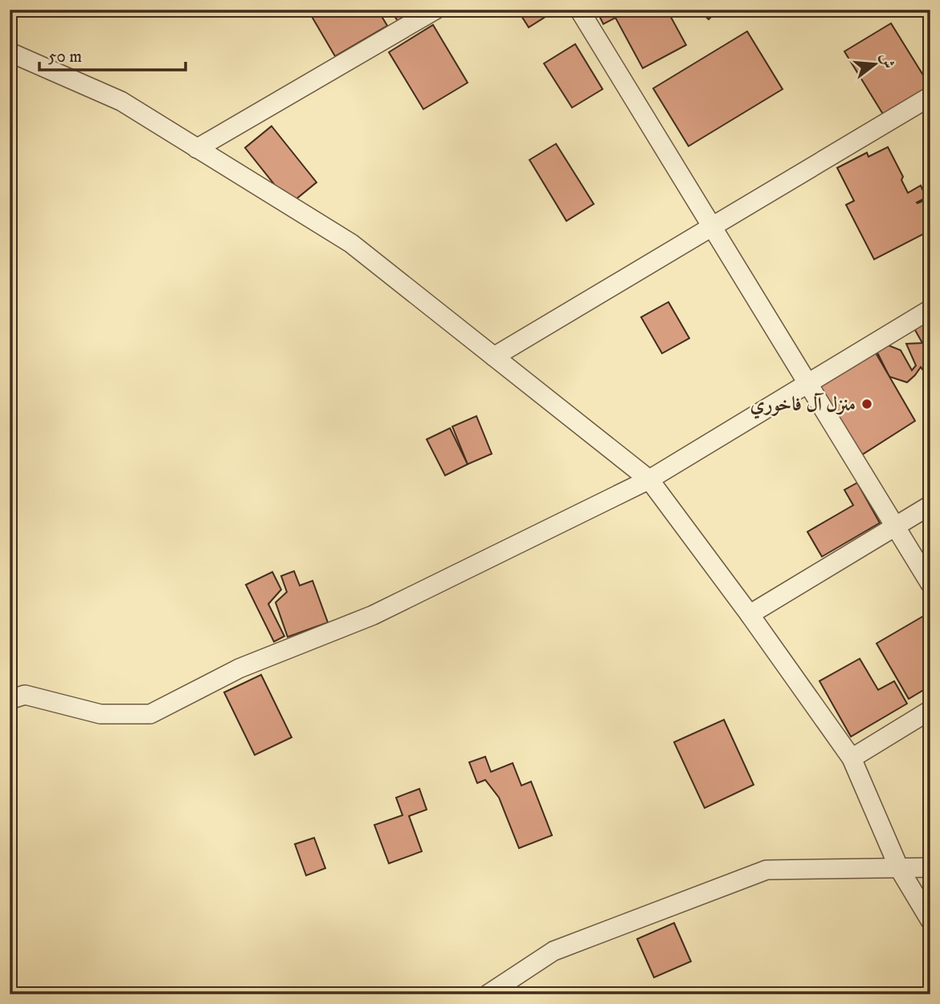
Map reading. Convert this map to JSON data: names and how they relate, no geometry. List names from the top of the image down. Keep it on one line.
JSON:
{"places":["منزل آل فاخوري"],"scale_bar":"50 m","north":"right"}
